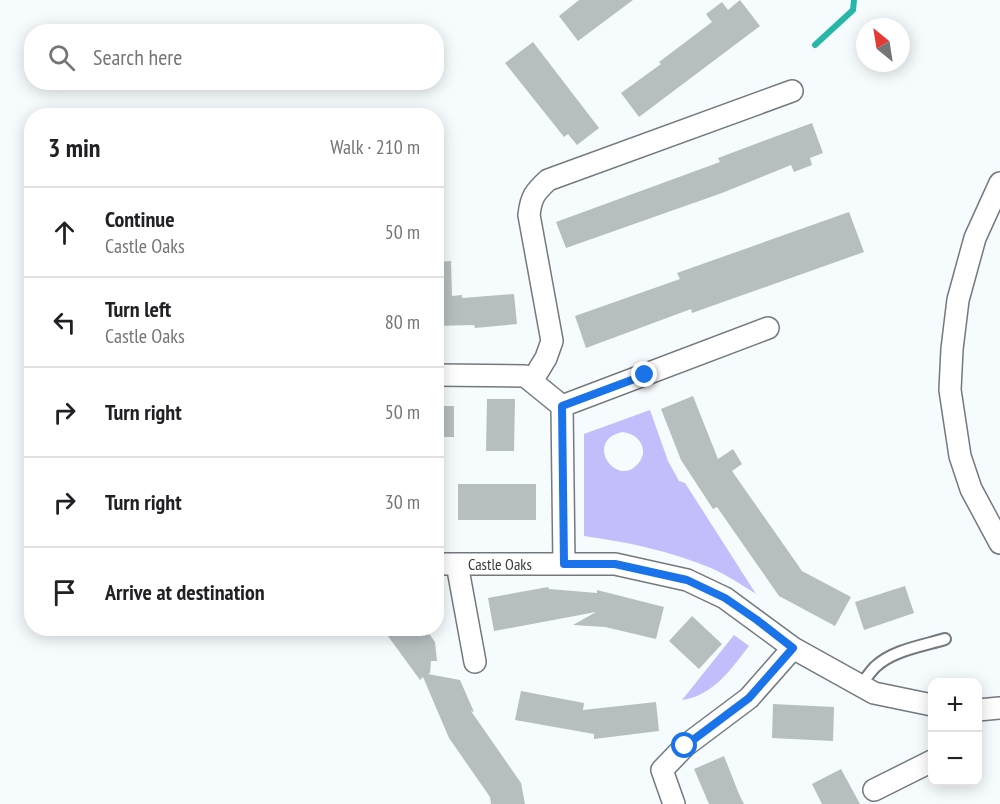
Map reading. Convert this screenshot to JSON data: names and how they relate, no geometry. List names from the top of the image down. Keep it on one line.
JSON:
{"streets":{"street":["Castle Oaks"]},"north":"top left","page":{"search":"Search here","heading":["3 min","Walk · 210 m"],"list":[["Continue","Castle Oaks","50 m"],["Turn left","Castle Oaks","80 m"],["Turn right","50 m"],["Turn right","30 m"],"Arrive at destination"],"map_buttons":["+","−"]}}
